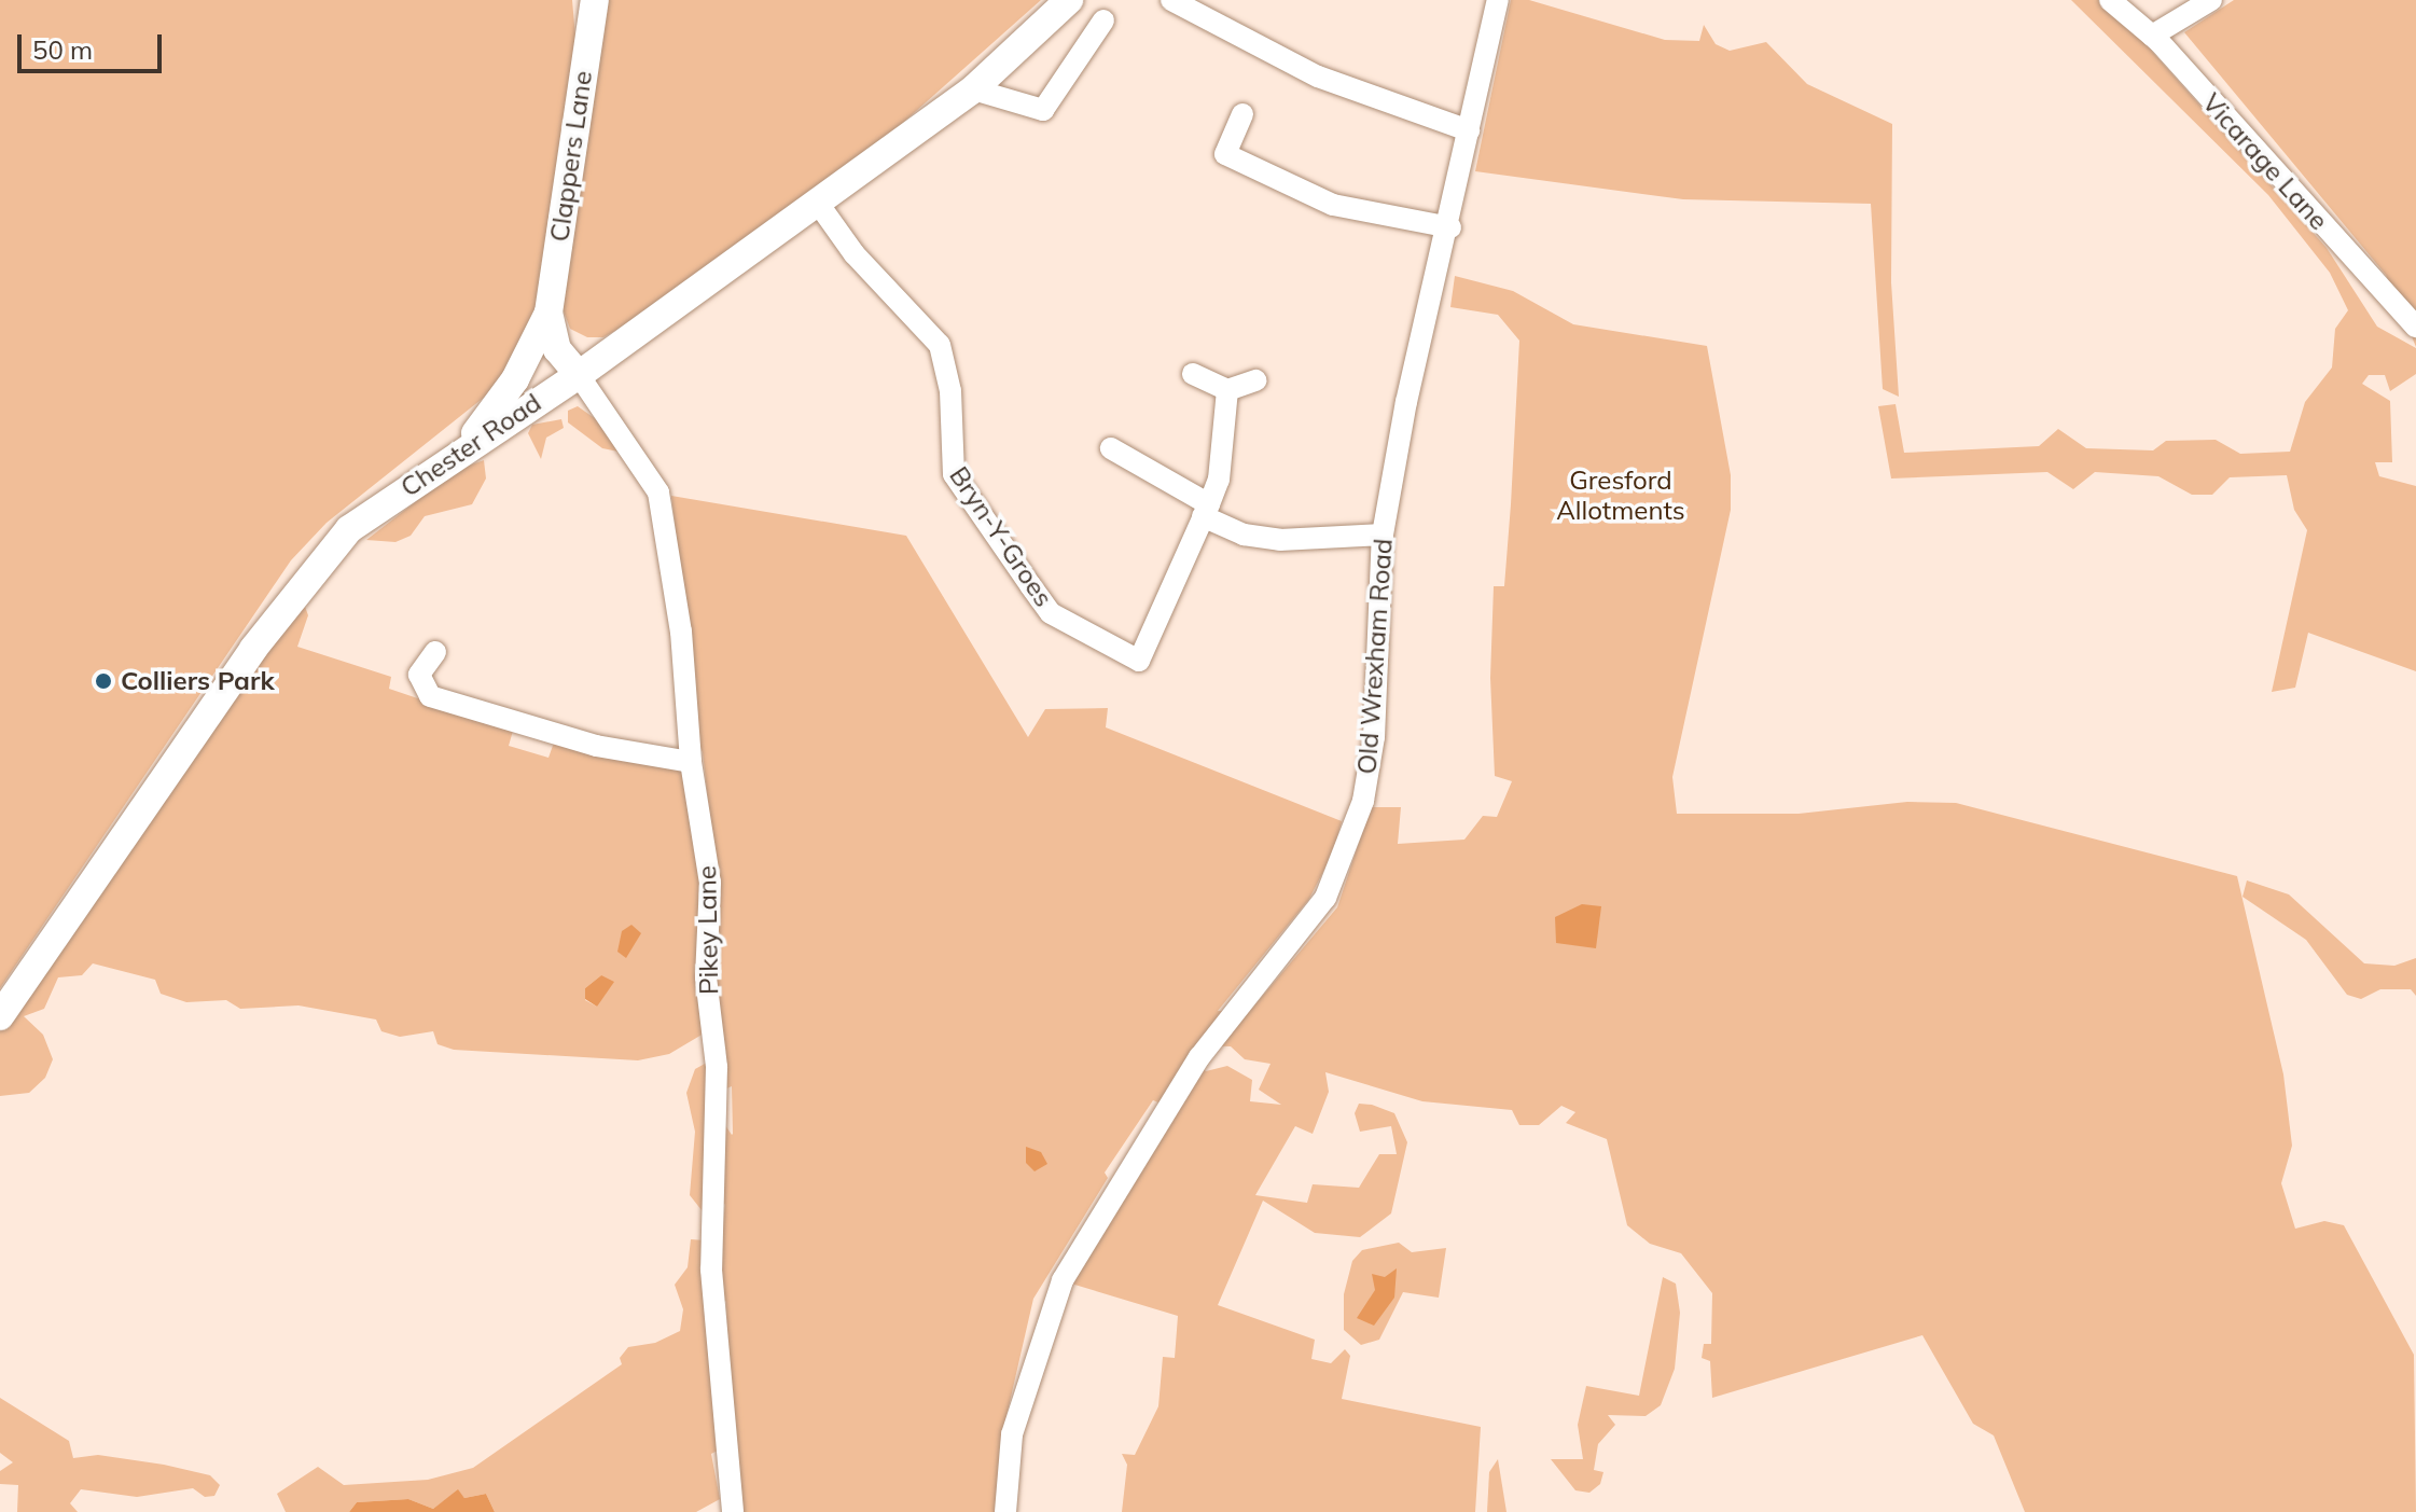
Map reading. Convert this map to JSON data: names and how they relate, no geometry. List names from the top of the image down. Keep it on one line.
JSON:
{"streets":{"main road":["Clappers Lane","Chester Road"],"street":["Vicarage Lane","Bryn-Y-Groes","Old Wrexham Road","Pikey Lane"]},"crossings":[["Clappers Lane","Chester Road"],["Clappers Lane","Pikey Lane"],["Chester Road","Bryn-Y-Groes"],["Chester Road","Pikey Lane"]],"parks":["Gresford Allotments"],"places":["Colliers Park"],"scale_bar":"50 m"}
